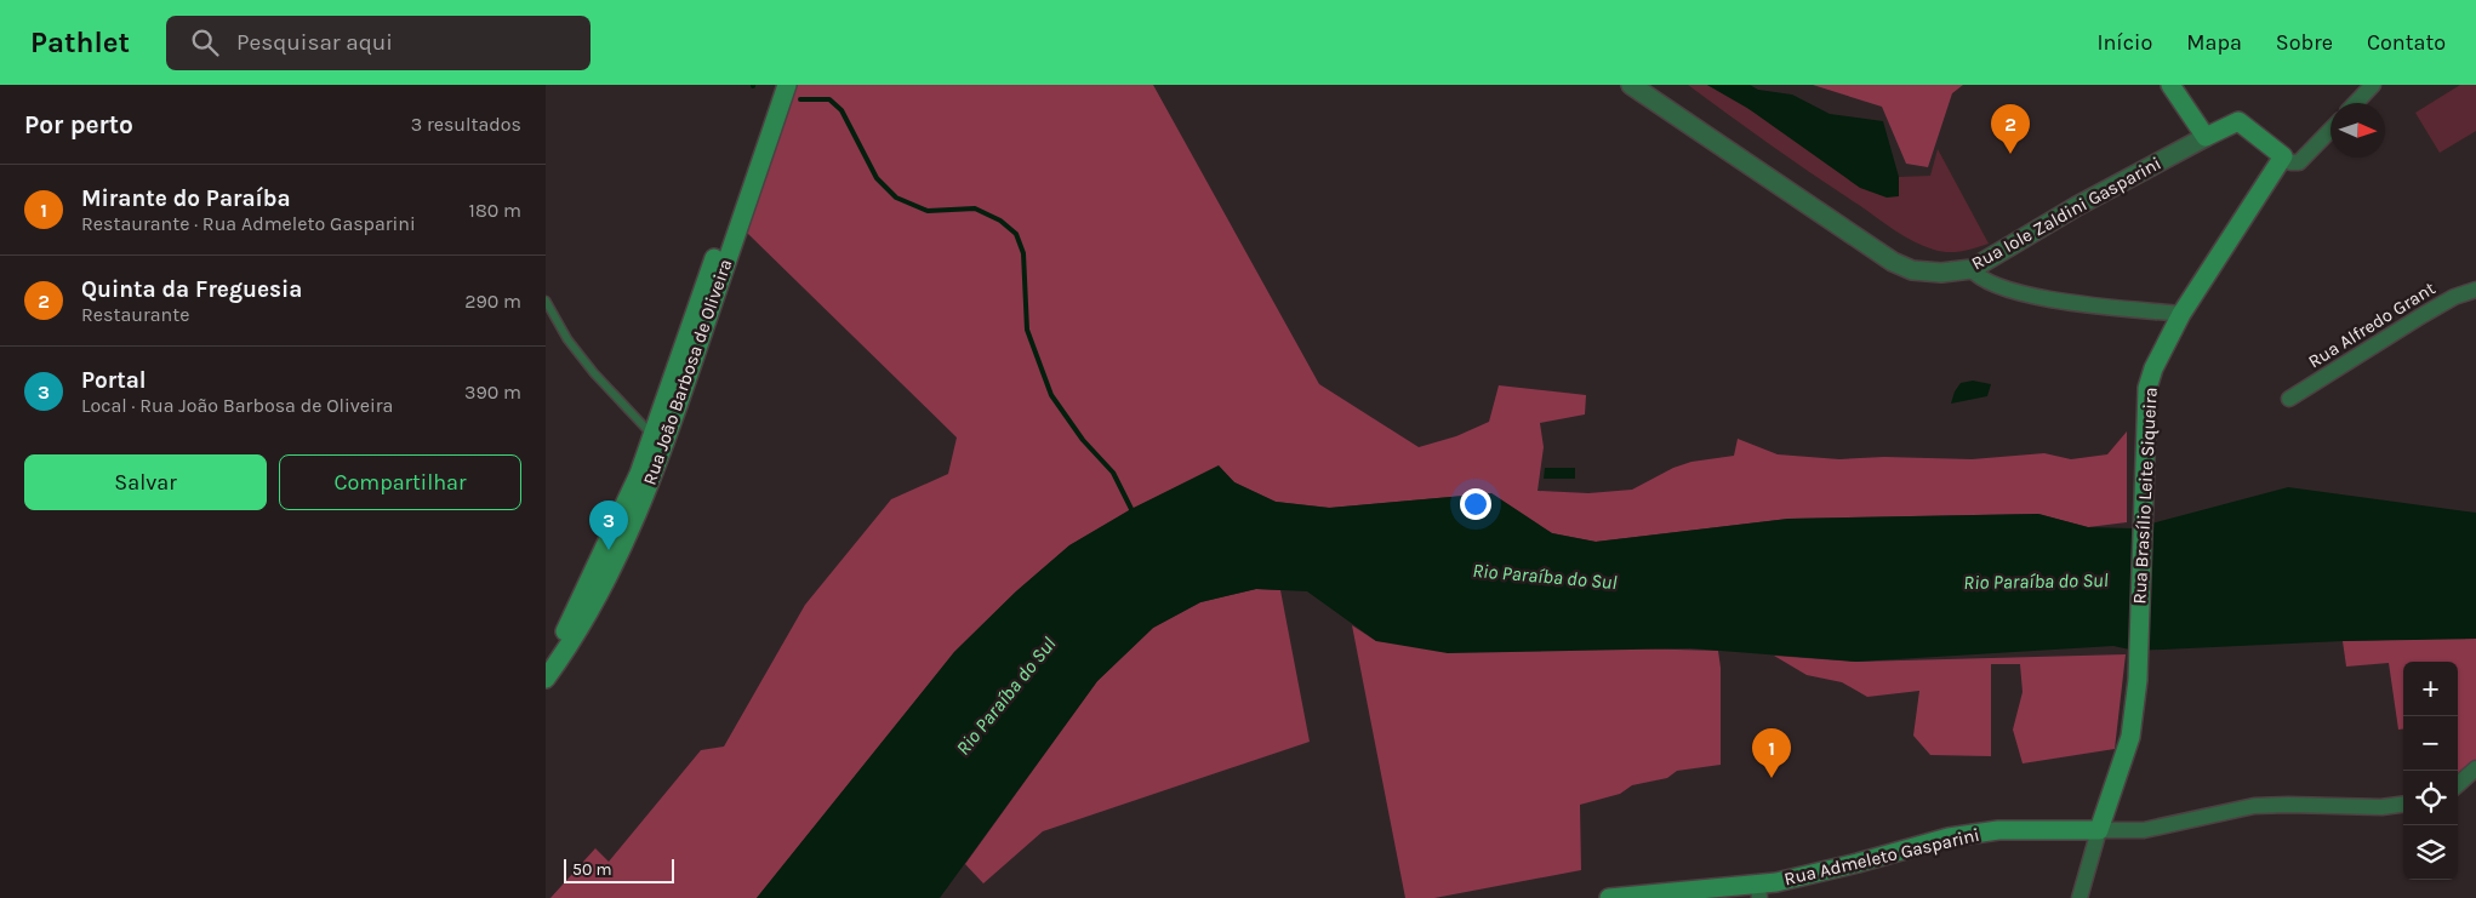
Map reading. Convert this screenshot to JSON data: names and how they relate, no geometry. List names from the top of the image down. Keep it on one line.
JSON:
{"streets":{"main road":["Rua Iole Zaldini Gasparini","Rua João Barbosa de Oliveira","Rua Brasílio Leite Siqueira","Rua Admeleto Gasparini"],"street":["Rua Alfredo Grant"]},"crossings":[["Rua Iole Zaldini Gasparini","Rua Brasílio Leite Siqueira"],["Rua Brasílio Leite Siqueira","Rua Admeleto Gasparini"]],"water":["Rio Paraíba do Sul"],"scale_bar":"50 m","north":"right","page":{"header":"Pathlet","search":"Pesquisar aqui","nav":["Início","Mapa","Sobre","Contato"],"heading":["Por perto","3 resultados"],"pins":["2","3","1"],"list":[{"mark":"1","name":"Mirante do Paraíba","note":"Restaurante · Rua Admeleto Gasparini","value":"180 m"},{"mark":"2","name":"Quinta da Freguesia","note":"Restaurante","value":"290 m"},{"mark":"3","name":"Portal","note":"Local · Rua João Barbosa de Oliveira","value":"390 m"}],"buttons":["Salvar","Compartilhar"],"map_buttons":["+","−"],"scale":"50 m"}}
